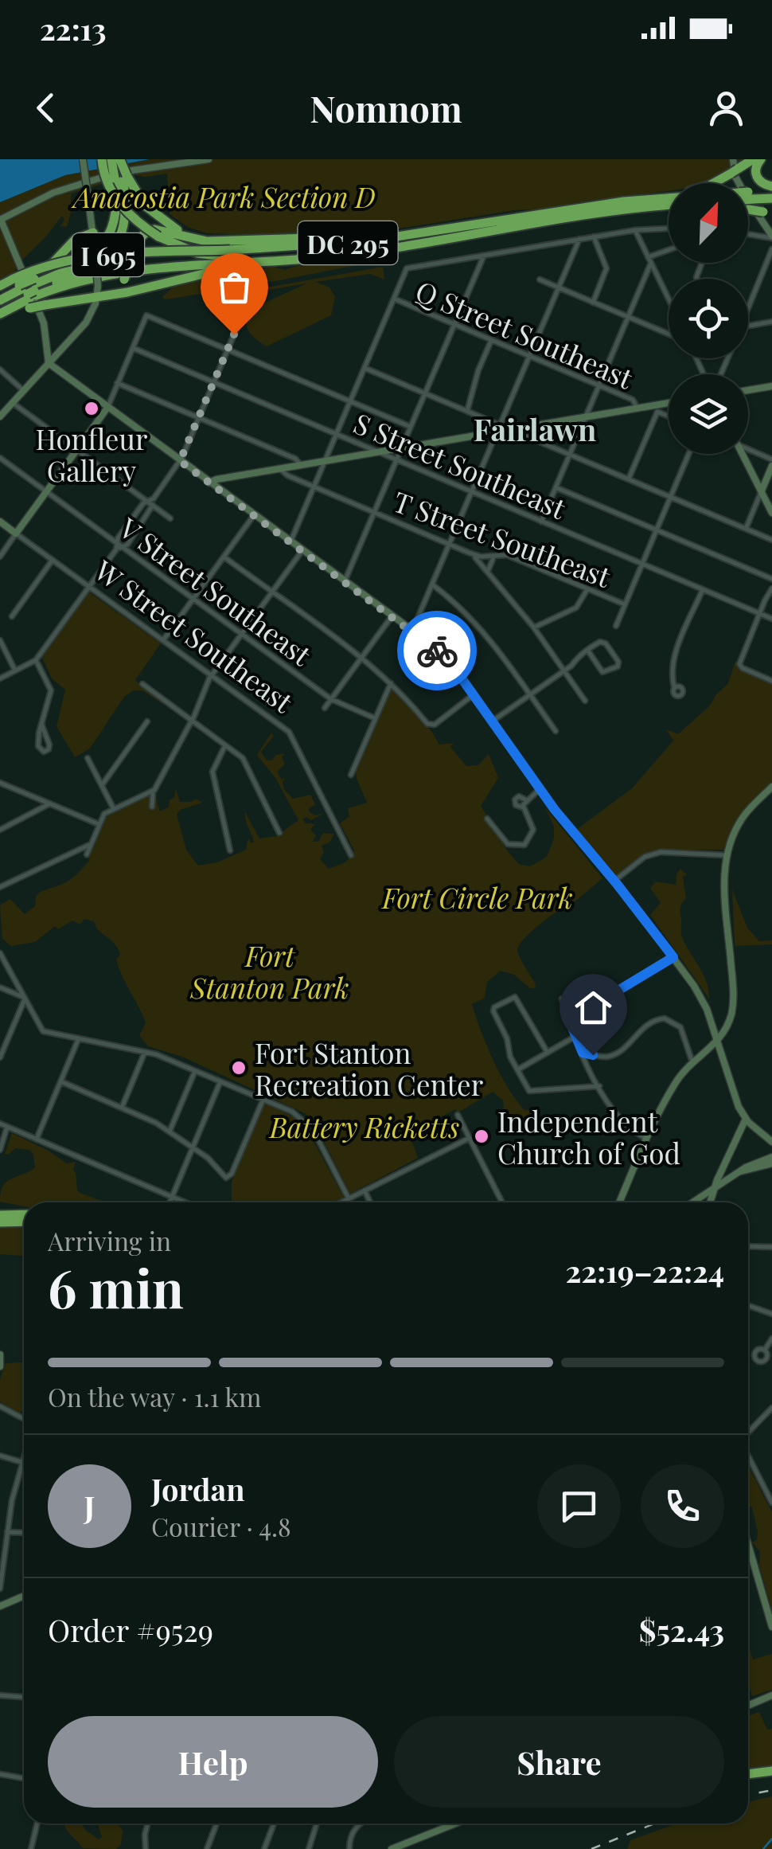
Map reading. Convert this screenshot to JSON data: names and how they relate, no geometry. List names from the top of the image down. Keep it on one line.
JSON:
{"streets":{"highway":["DC 295","I 695"],"main road":["W Street Southeast"],"street":["Q Street Southeast","S Street Southeast","T Street Southeast","V Street Southeast"]},"crossings":[["DC 295","I 695"]],"districts":["Fairlawn"],"parks":["Anacostia Park Section D","Fort Circle Park","Fort Stanton Park","Battery Ricketts"],"places":["Honfleur Gallery","Fort Stanton Recreation Center","Independent Church of God"],"north":"top right","page":{"status":"22:13","header":"Nomnom","heading":["6 min","Arriving in","22:19–22:24"],"panel":["Jordan","Courier · 4.8","Order #9529","$52.43"],"bar":"On the way · 1.1 km","round":"J","buttons":["Help","Share"]}}
